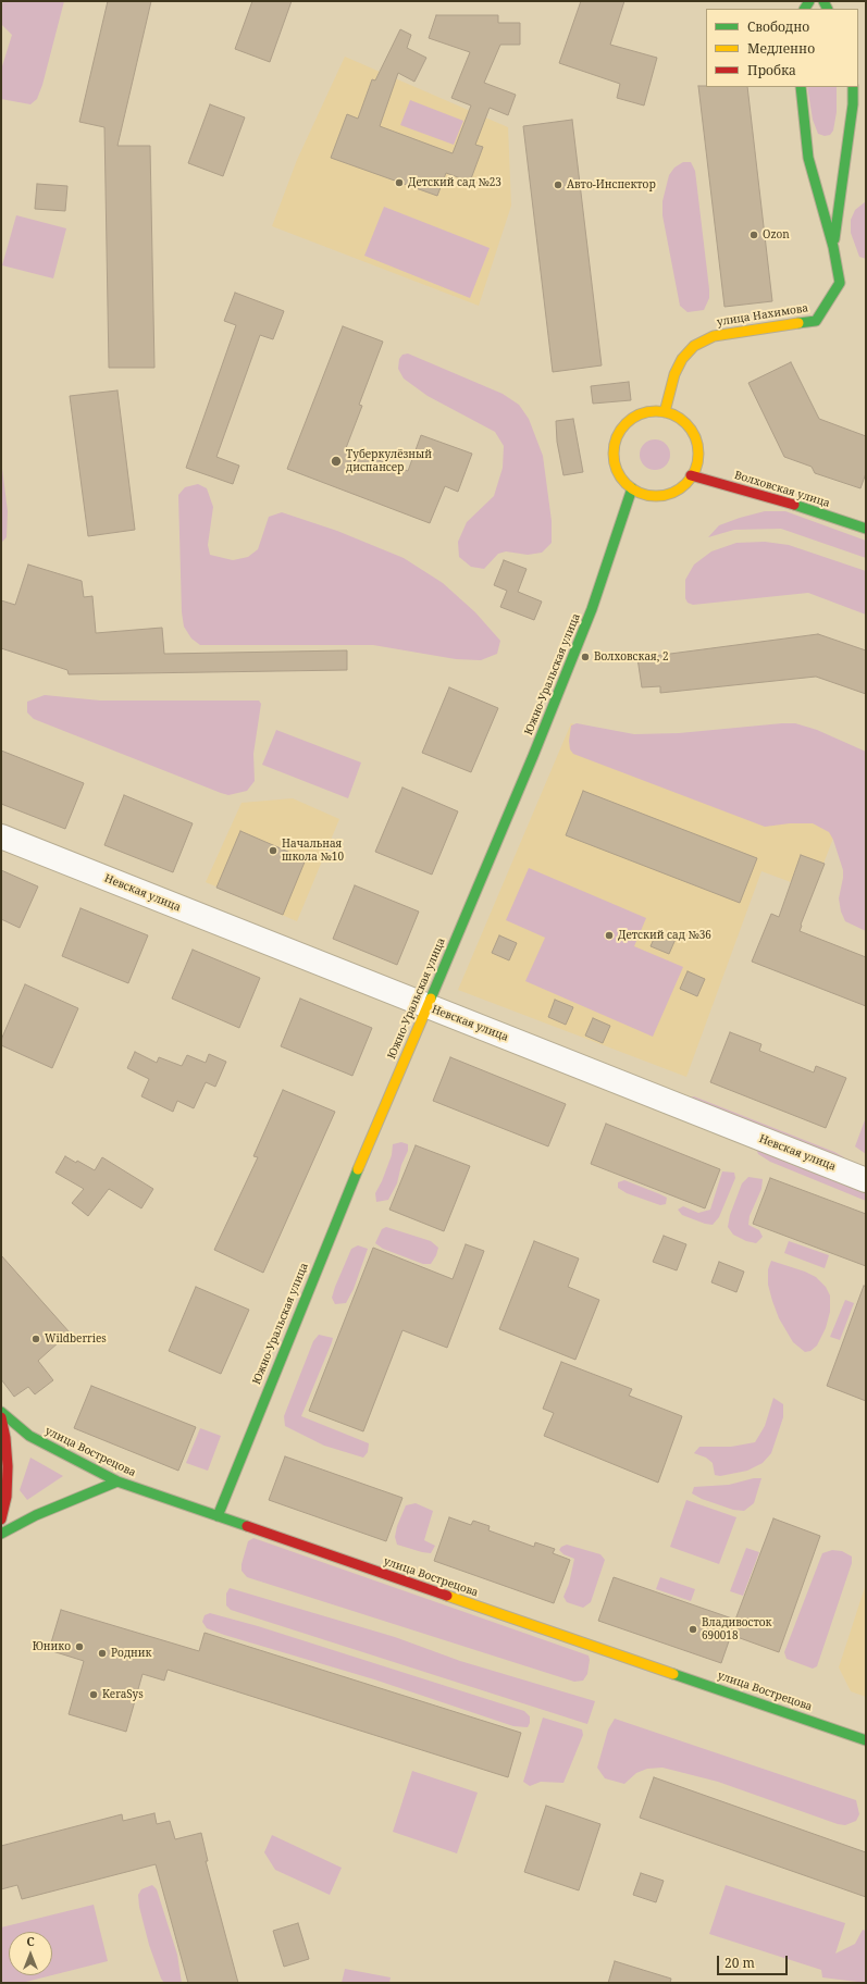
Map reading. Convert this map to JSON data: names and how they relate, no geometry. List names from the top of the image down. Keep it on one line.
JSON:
{"streets":{"main road":["улица Нахимова","Волховская улица","Южно-Уральская улица","улица Вострецова"],"street":["Невская улица"]},"crossings":[["улица Нахимова","Волховская улица"],["улица Нахимова","Южно-Уральская улица"],["Волховская улица","Южно-Уральская улица"],["Южно-Уральская улица","Невская улица"],["Южно-Уральская улица","улица Вострецова"]],"places":["Детский сад №23","Авто-Инспектор","Ozon","Туберкулёзный диспансер","Волховская, 2","Начальная школа №10","Детский сад №36","Wildberries","Владивосток 690018","Юнико","Родник","KeraSys"],"legend":["Свободно","Медленно","Пробка"],"scale_bar":"20 m","north":"top"}
